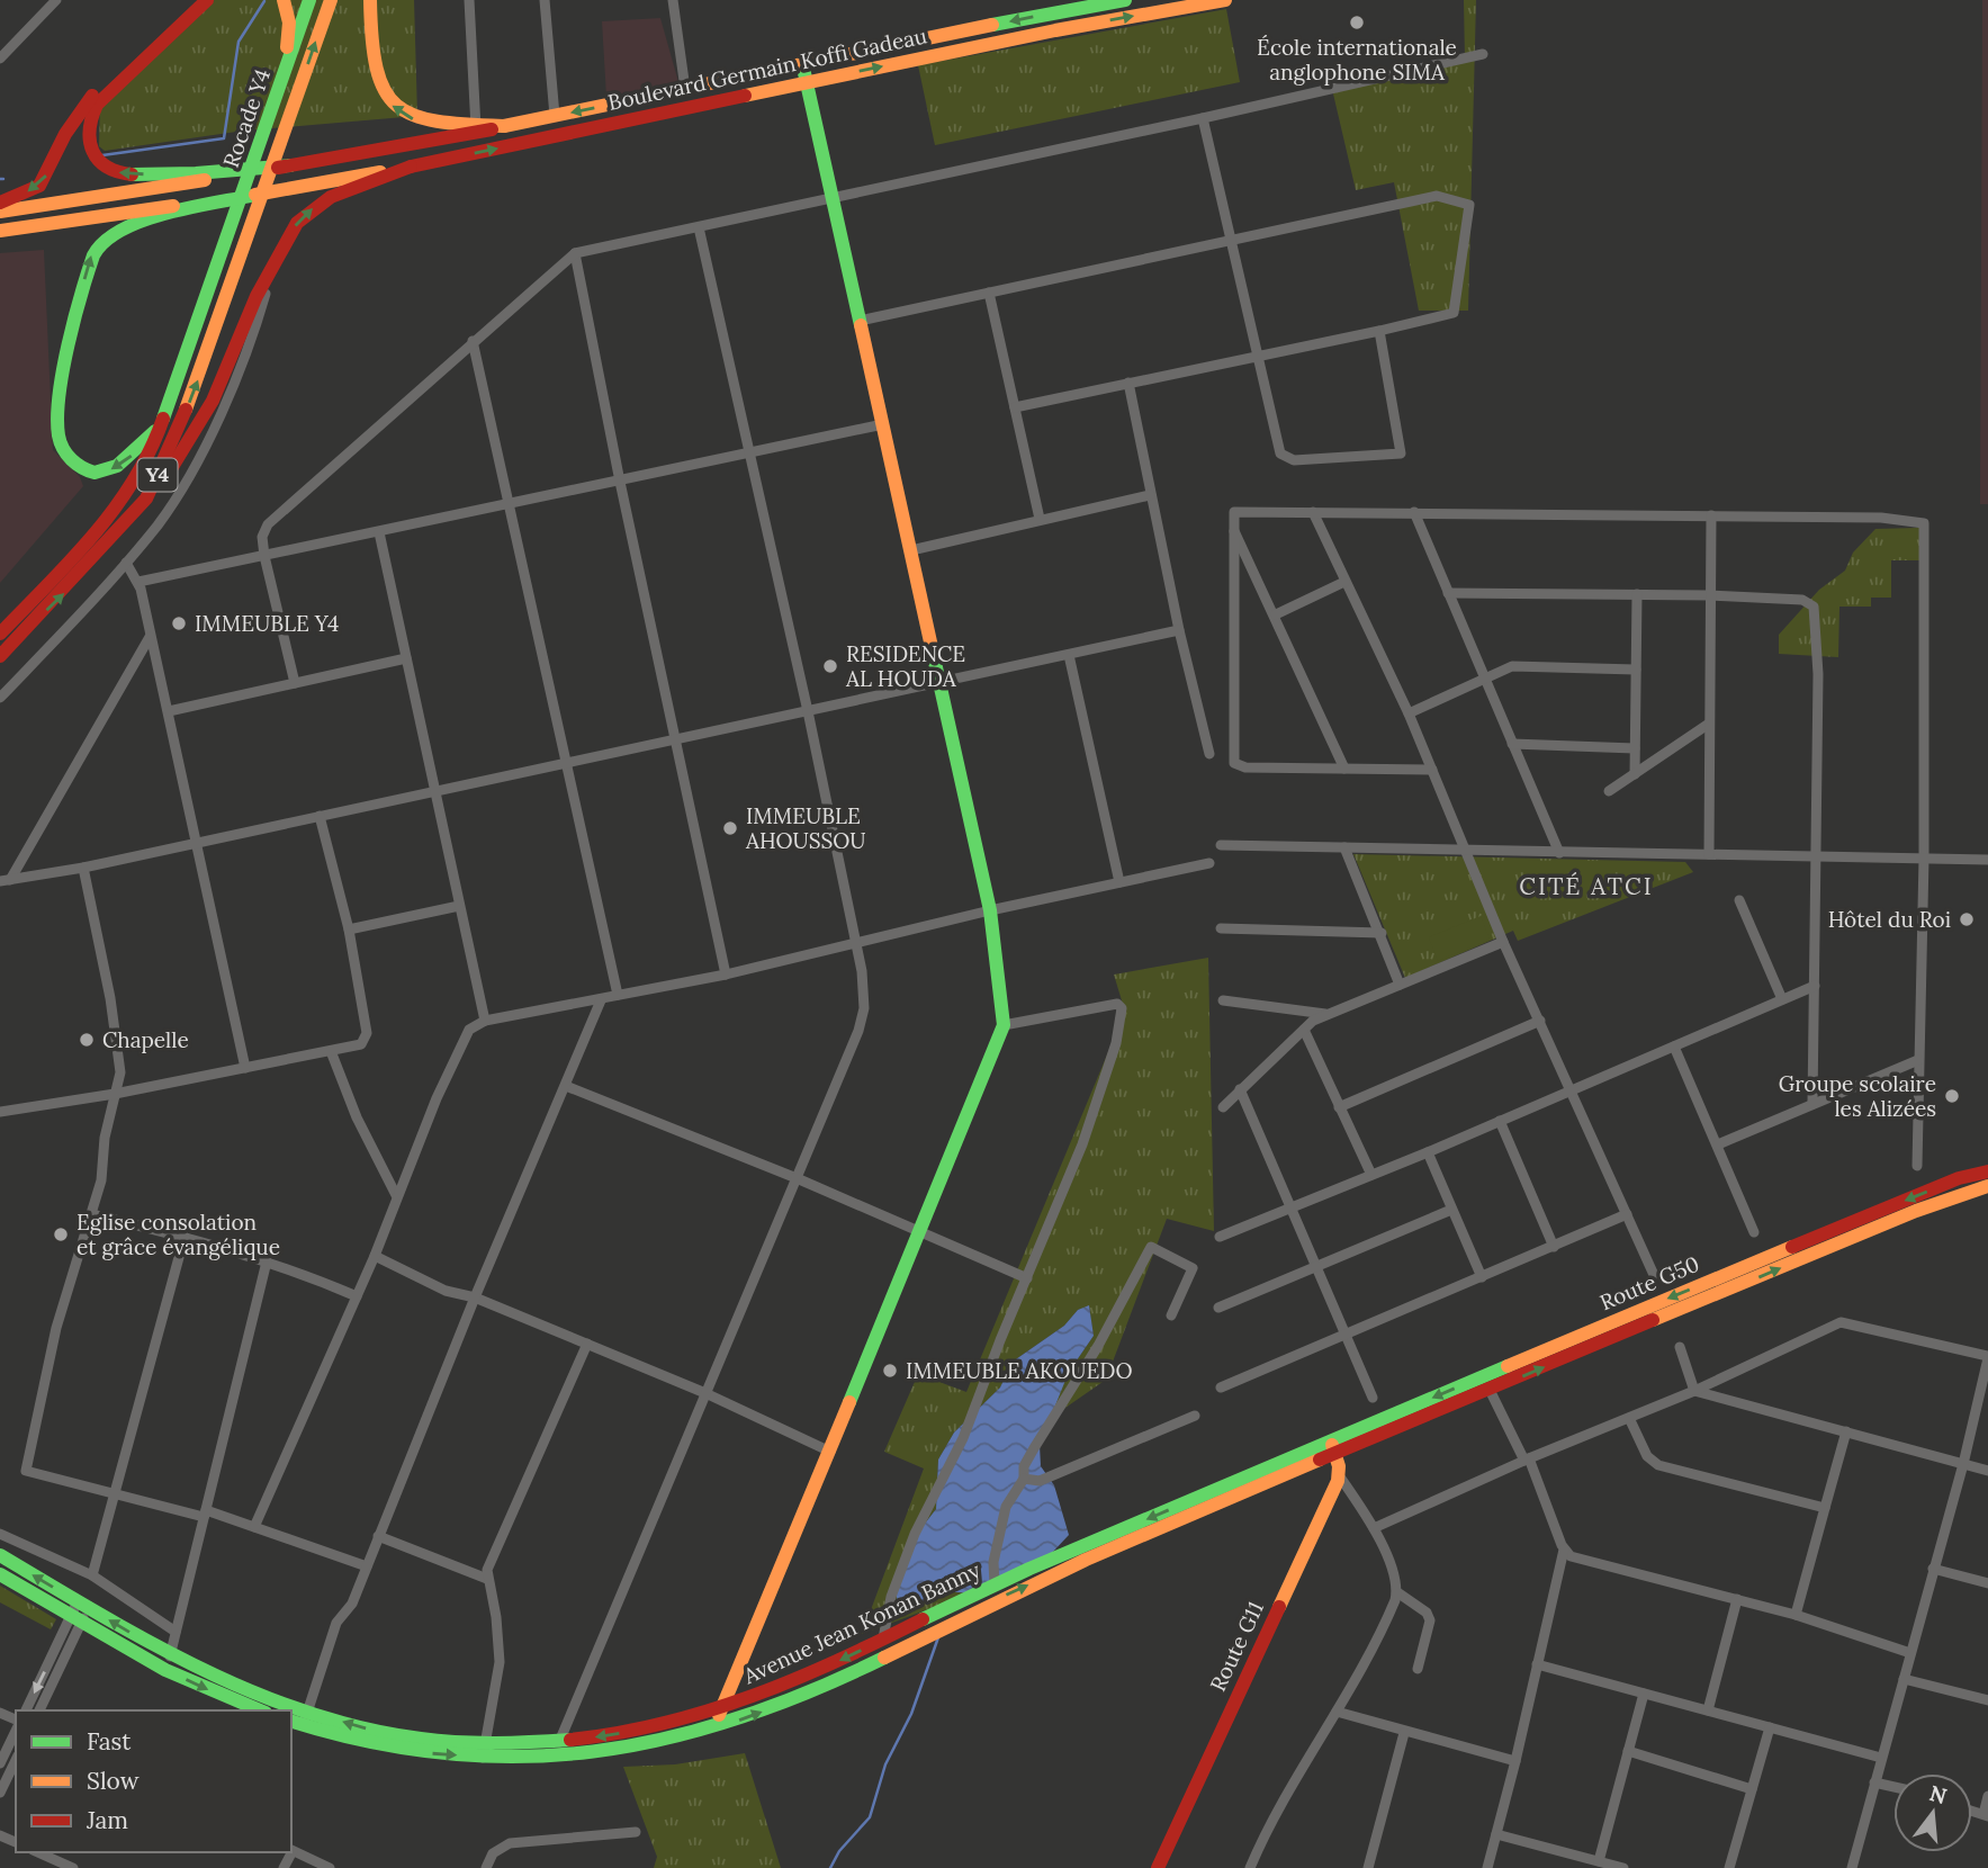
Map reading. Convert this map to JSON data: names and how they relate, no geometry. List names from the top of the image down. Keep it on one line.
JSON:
{"streets":{"main road":["Boulevard Germain Koffi Gadeau","Rocade Y4","Y4","Route G50","Avenue Jean Konan Banny","Route G11"]},"crossings":[["Rocade Y4","Y4"],["Route G50","Avenue Jean Konan Banny"]],"districts":["CITÉ ATCI"],"places":["École internationale anglophone SIMA","IMMEUBLE Y4","RESIDENCE AL HOUDA","IMMEUBLE AHOUSSOU","Hôtel du Roi","Chapelle","Groupe scolaire les Alizées","Eglise consolation et grâce évangélique","IMMEUBLE AKOUEDO"],"legend":["Fast","Slow","Jam"],"north":"top"}
